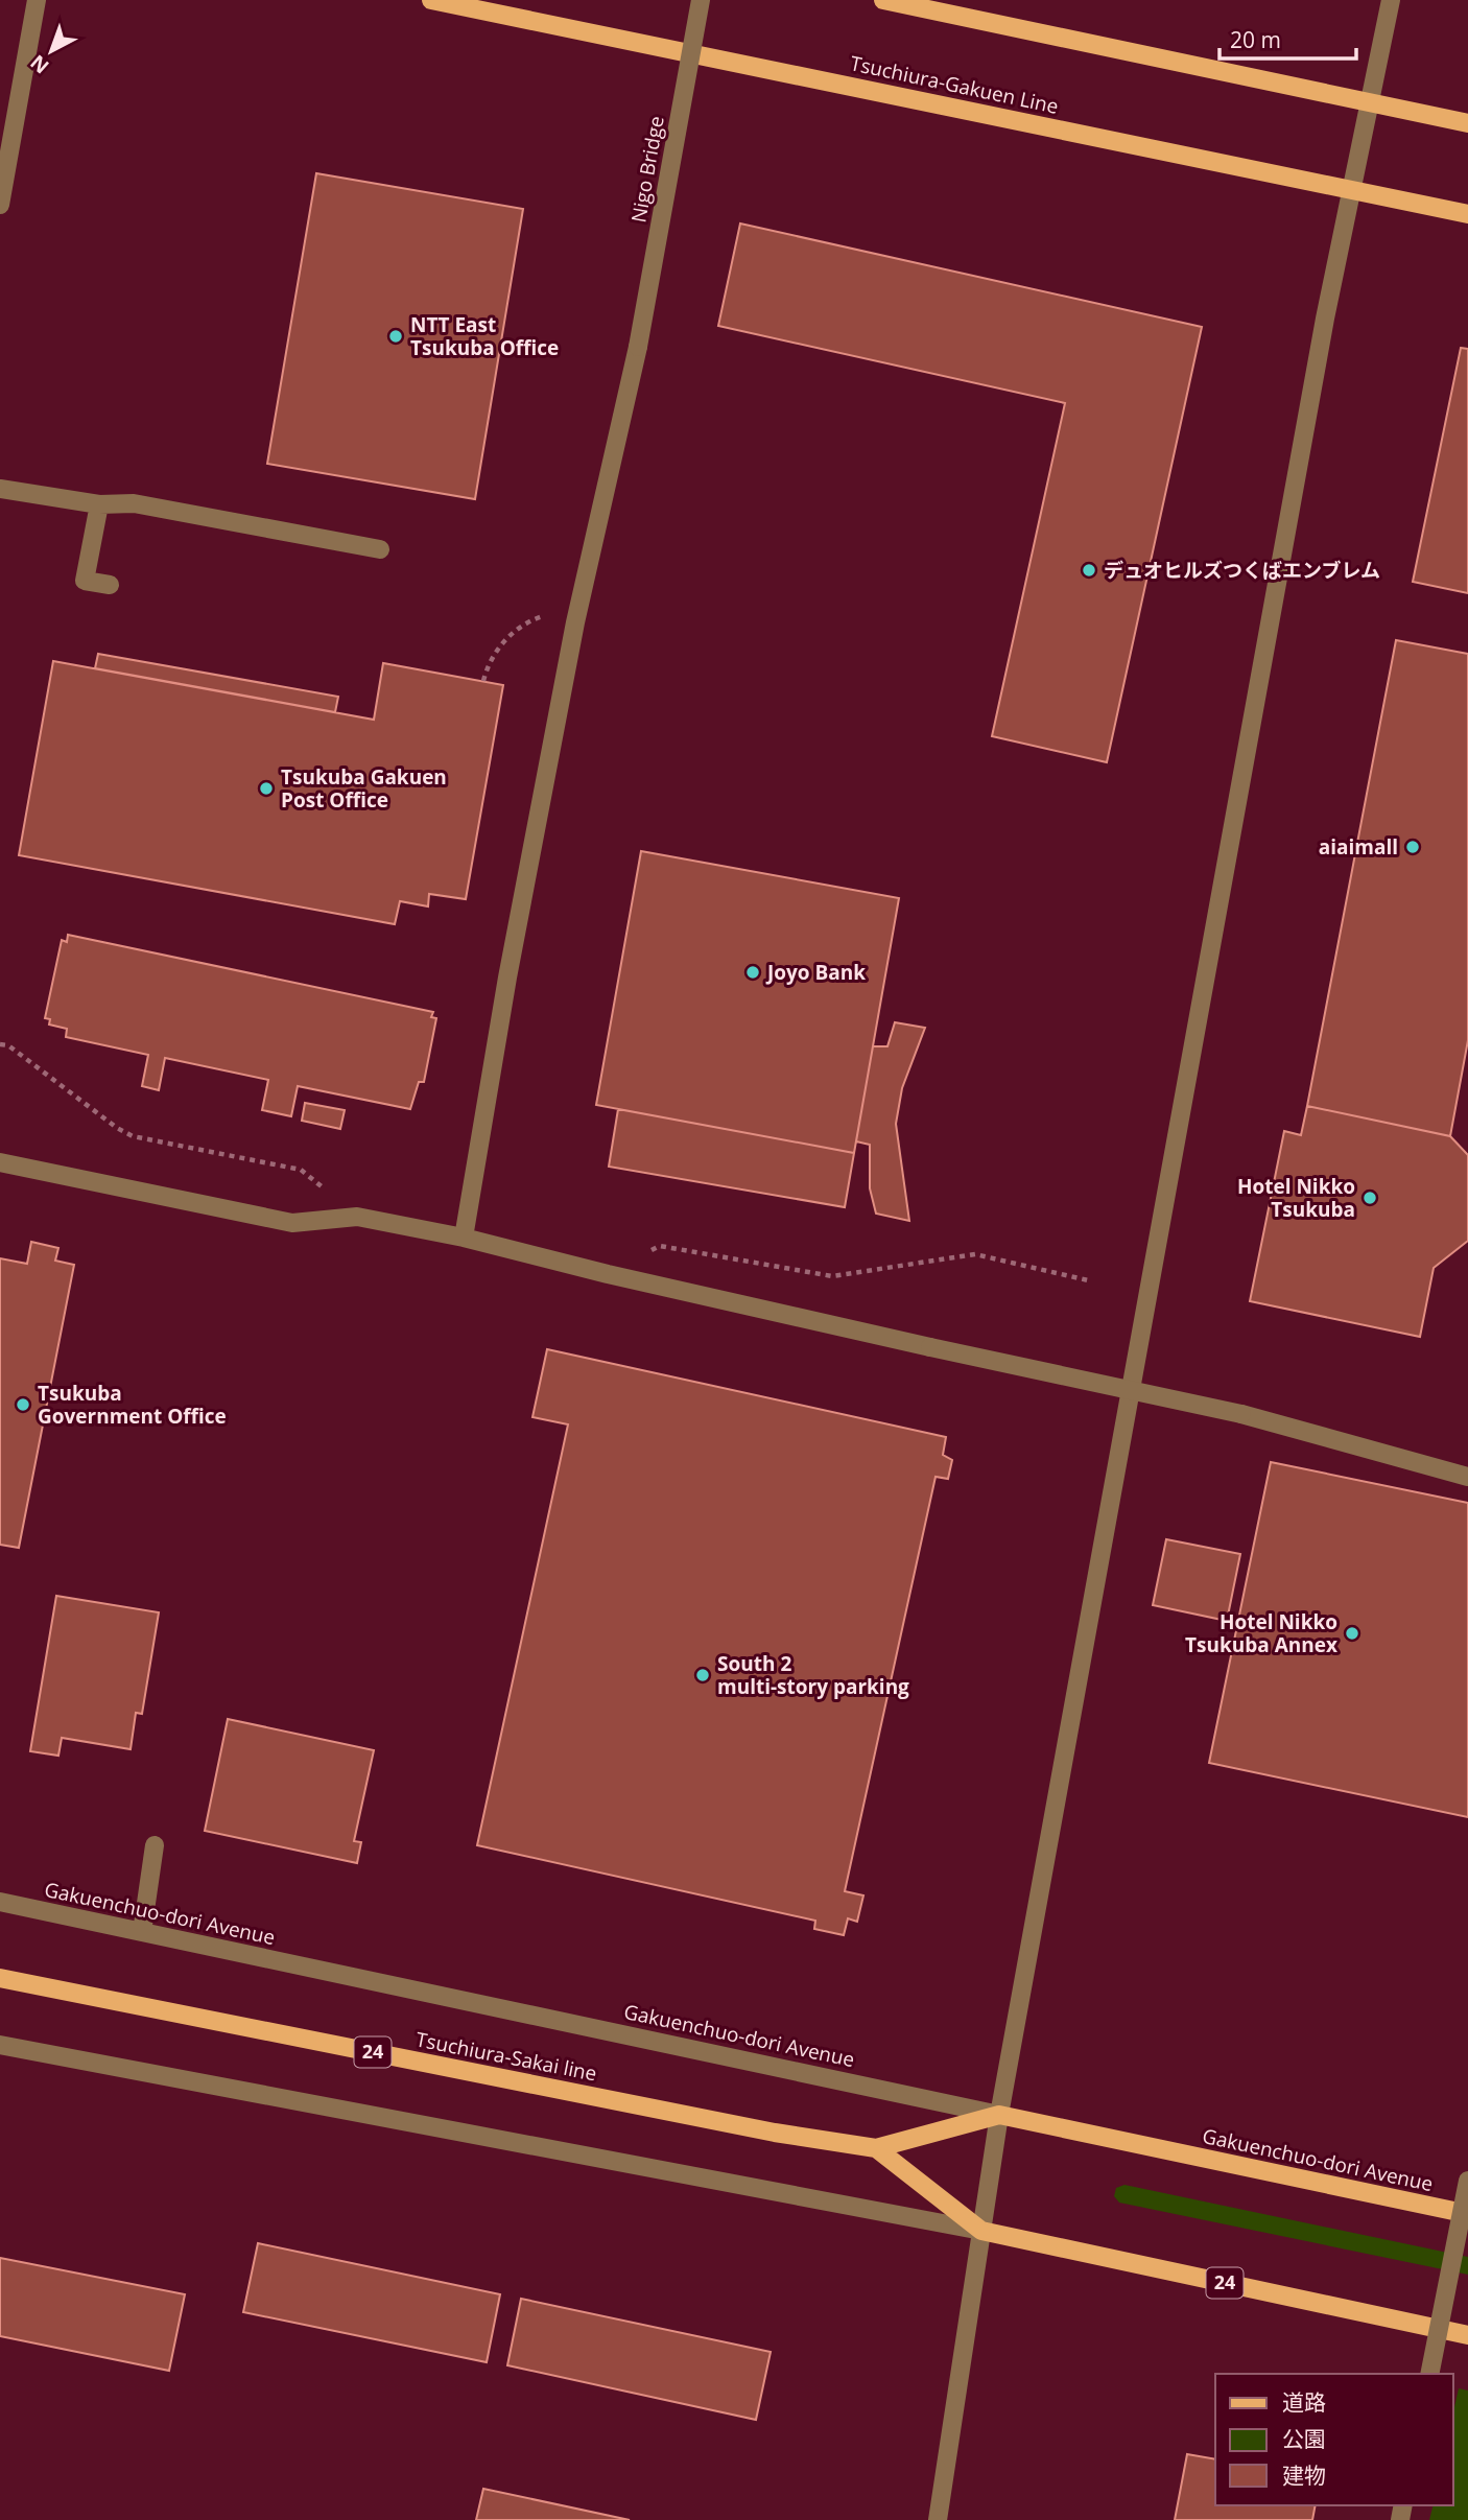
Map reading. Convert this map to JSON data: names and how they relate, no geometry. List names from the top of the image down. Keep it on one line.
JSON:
{"streets":{"main road":["Tsuchiura-Gakuen Line","Gakuenchuo-dori Avenue","24","Tsuchiura-Sakai line"],"street":["Nigo Bridge"]},"crossings":[["Gakuenchuo-dori Avenue","Tsuchiura-Sakai line"],["24","Tsuchiura-Sakai line"]],"places":["NTT East Tsukuba Office","デュオヒルズつくばエンブレム","Tsukuba Gakuen Post Office","aiaimall","Joyo Bank","Hotel Nikko Tsukuba","Tsukuba Government Office","Hotel Nikko Tsukuba Annex","South 2 multi-story parking"],"legend":["道路","公園","建物"],"scale_bar":"20 m","north":"bottom left"}
